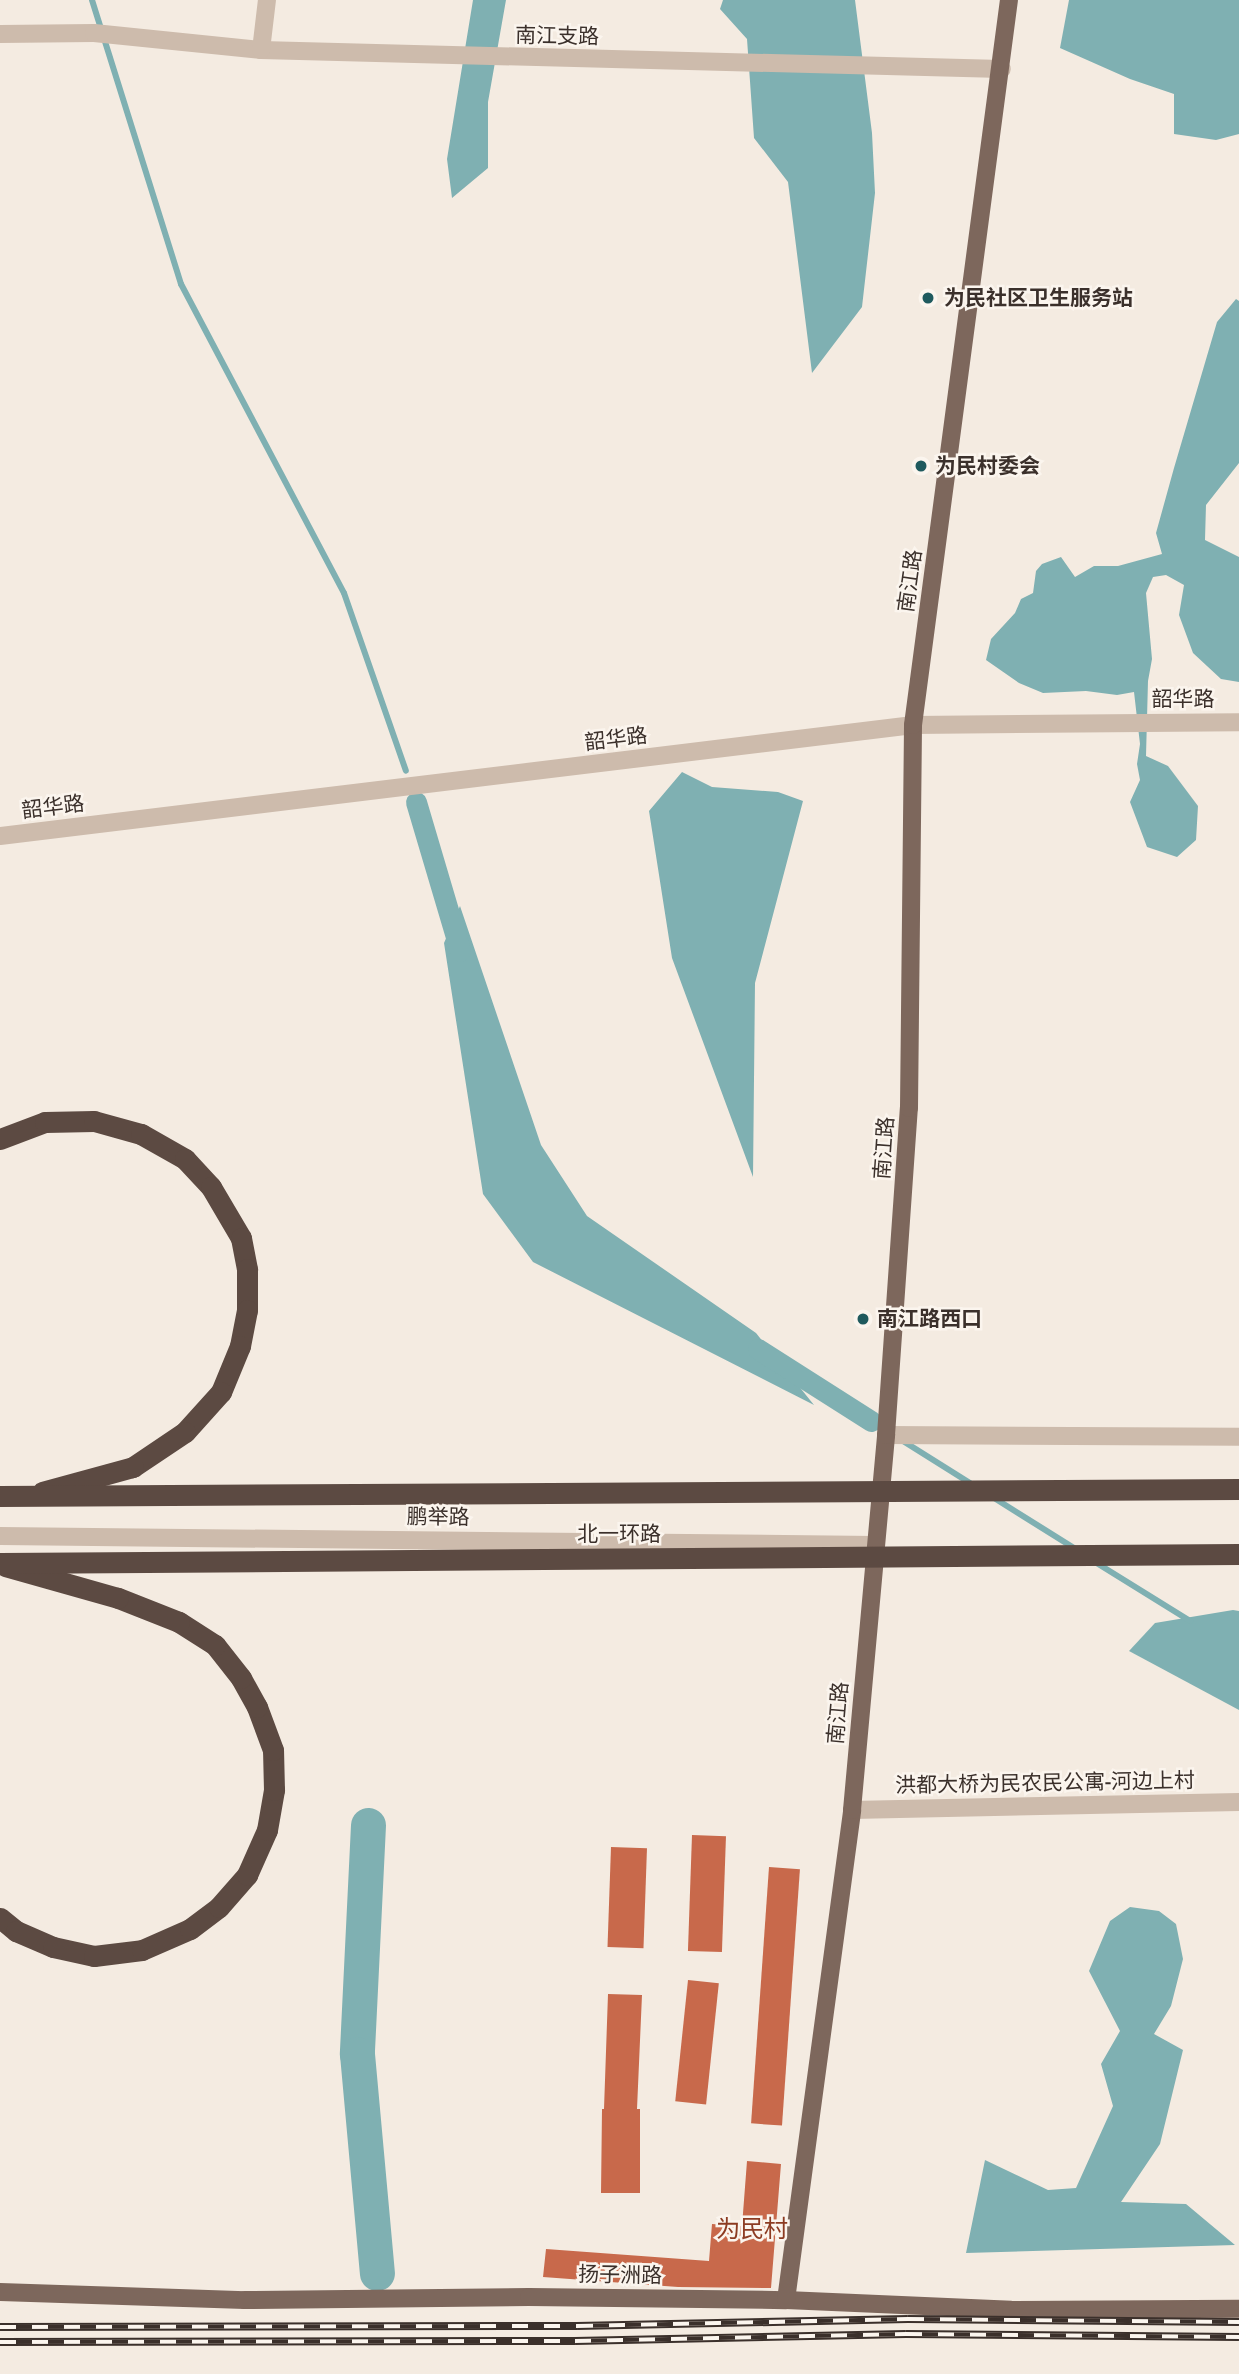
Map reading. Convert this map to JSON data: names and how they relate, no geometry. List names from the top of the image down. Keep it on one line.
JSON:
{"streets":{"highway":["北一环路"],"main road":["南江路","扬子洲路"],"street":["南江支路","韶华路","鹏举路","洪都大桥为民农民公寓-河边上村"]},"crossings":[["南江支路","南江路"],["南江路","韶华路"],["南江路","鹏举路"],["南江路","洪都大桥为民农民公寓-河边上村"],["南江路","扬子洲路"]],"districts":["为民村"],"places":["为民社区卫生服务站","为民村委会","南江路西口"]}
